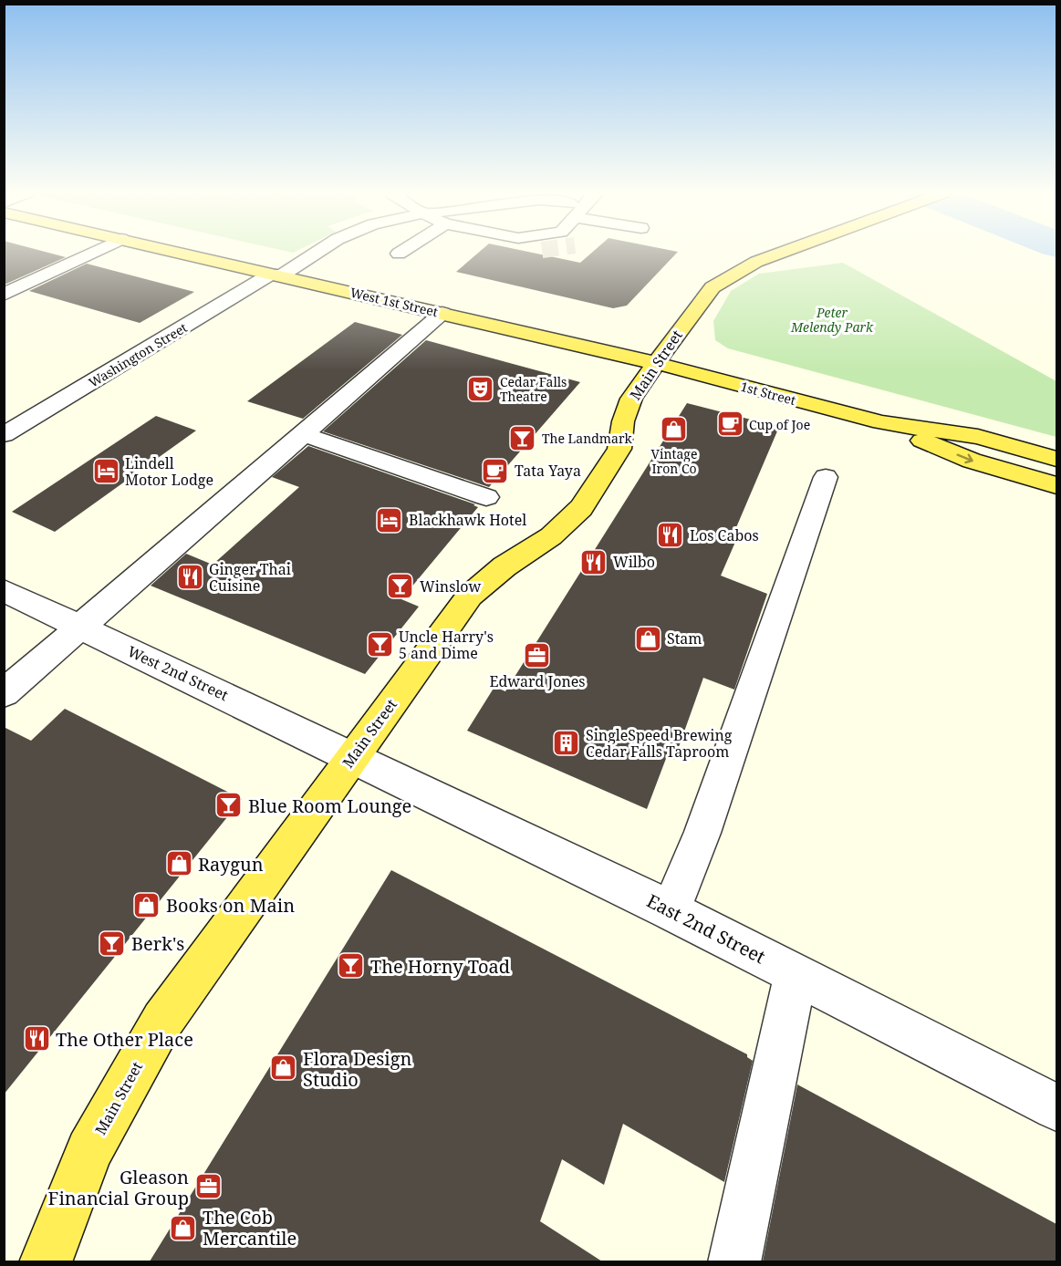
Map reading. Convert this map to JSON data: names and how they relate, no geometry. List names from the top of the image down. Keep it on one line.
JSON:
{"streets":{"main road":["West 1st Street","Main Street","1st Street"],"street":["Washington Street","West 2nd Street","East 2nd Street"]},"crossings":[["West 1st Street","Washington Street"],["West 1st Street","Main Street"],["West 1st Street","1st Street"],["Main Street","1st Street"],["Main Street","West 2nd Street"],["Main Street","East 2nd Street"],["West 2nd Street","East 2nd Street"]],"parks":["Peter Melendy Park"],"places":{"theatre":["Cedar Falls Theatre"],"cafe":["Cup of Joe","Tata Yaya"],"shop":["Vintage Iron Co","Stam","Raygun","Books on Main","Flora Design Studio","The Cob Mercantile"],"bar":["The Landmark","Winslow","Uncle Harry's 5 and Dime","Blue Room Lounge","Berk's","The Horny Toad"],"hotel":["Lindell Motor Lodge","Blackhawk Hotel"],"restaurant":["Los Cabos","Wilbo","Ginger Thai Cuisine","The Other Place"],"office":["Edward Jones","Gleason Financial Group"],"building":["SingleSpeed Brewing Cedar Falls Taproom"]}}
